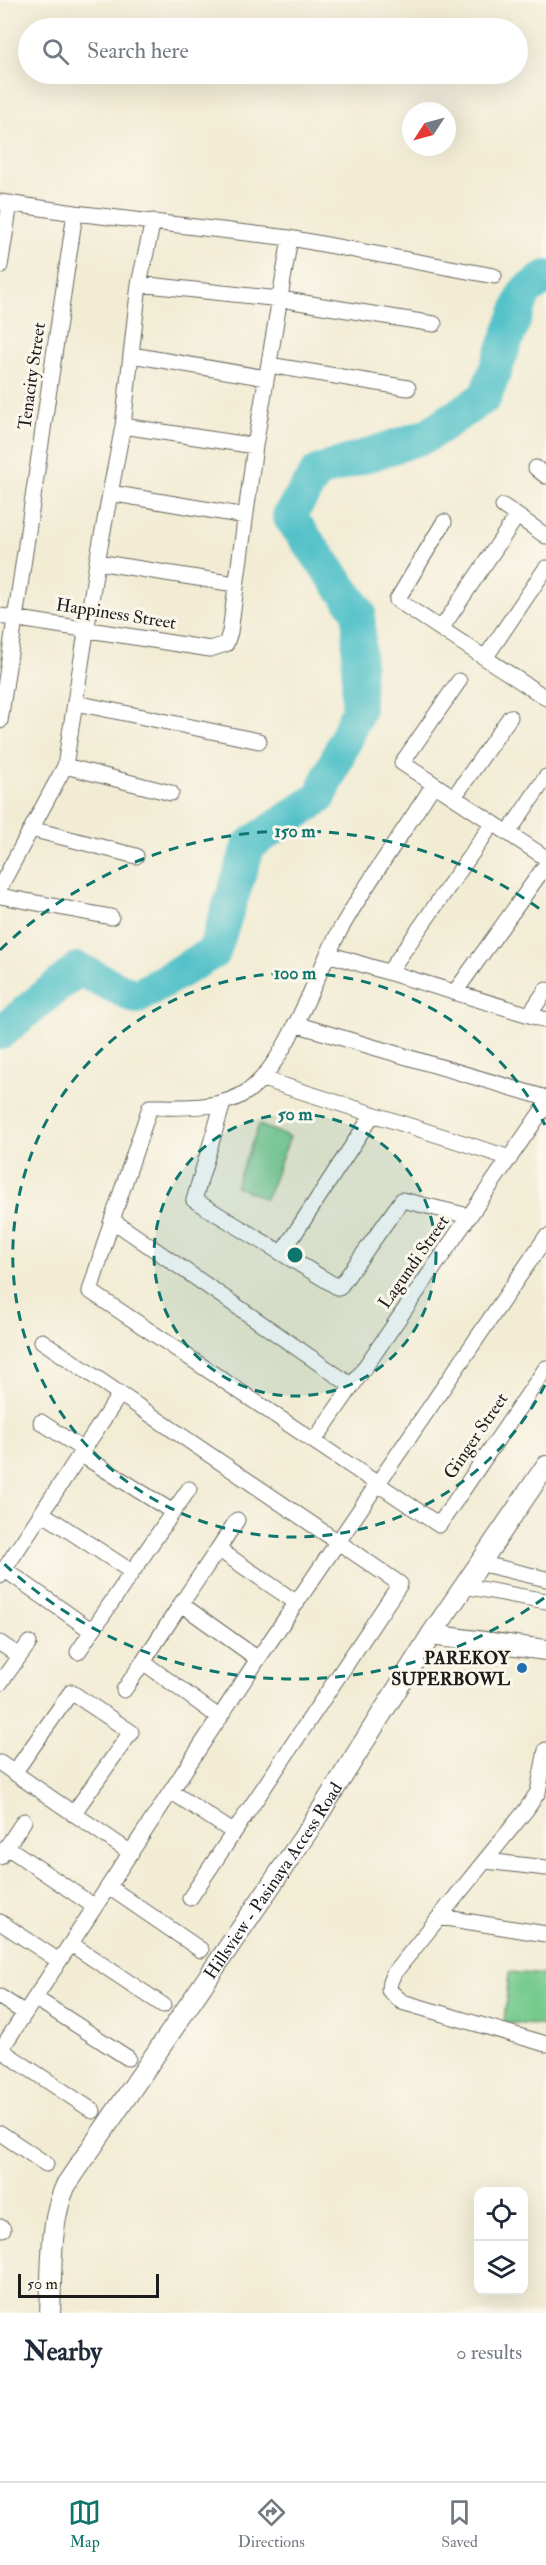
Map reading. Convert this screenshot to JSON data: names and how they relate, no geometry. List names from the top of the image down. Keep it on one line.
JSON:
{"streets":{"street":["Tenacity Street","Happiness Street","Lagundi Street","Ginger Street","Hillsview - Pasinaya Access Road"]},"crossings":[["Tenacity Street","Happiness Street"]],"places":["PAREKOY SUPERBOWL"],"scale_bar":"50 m","north":"bottom left","page":{"search":"Search here","scale":"50 m","heading":["Nearby","0 results"],"nav":["Map","Directions","Saved"]},"rings":["150 m","100 m","50 m"]}
